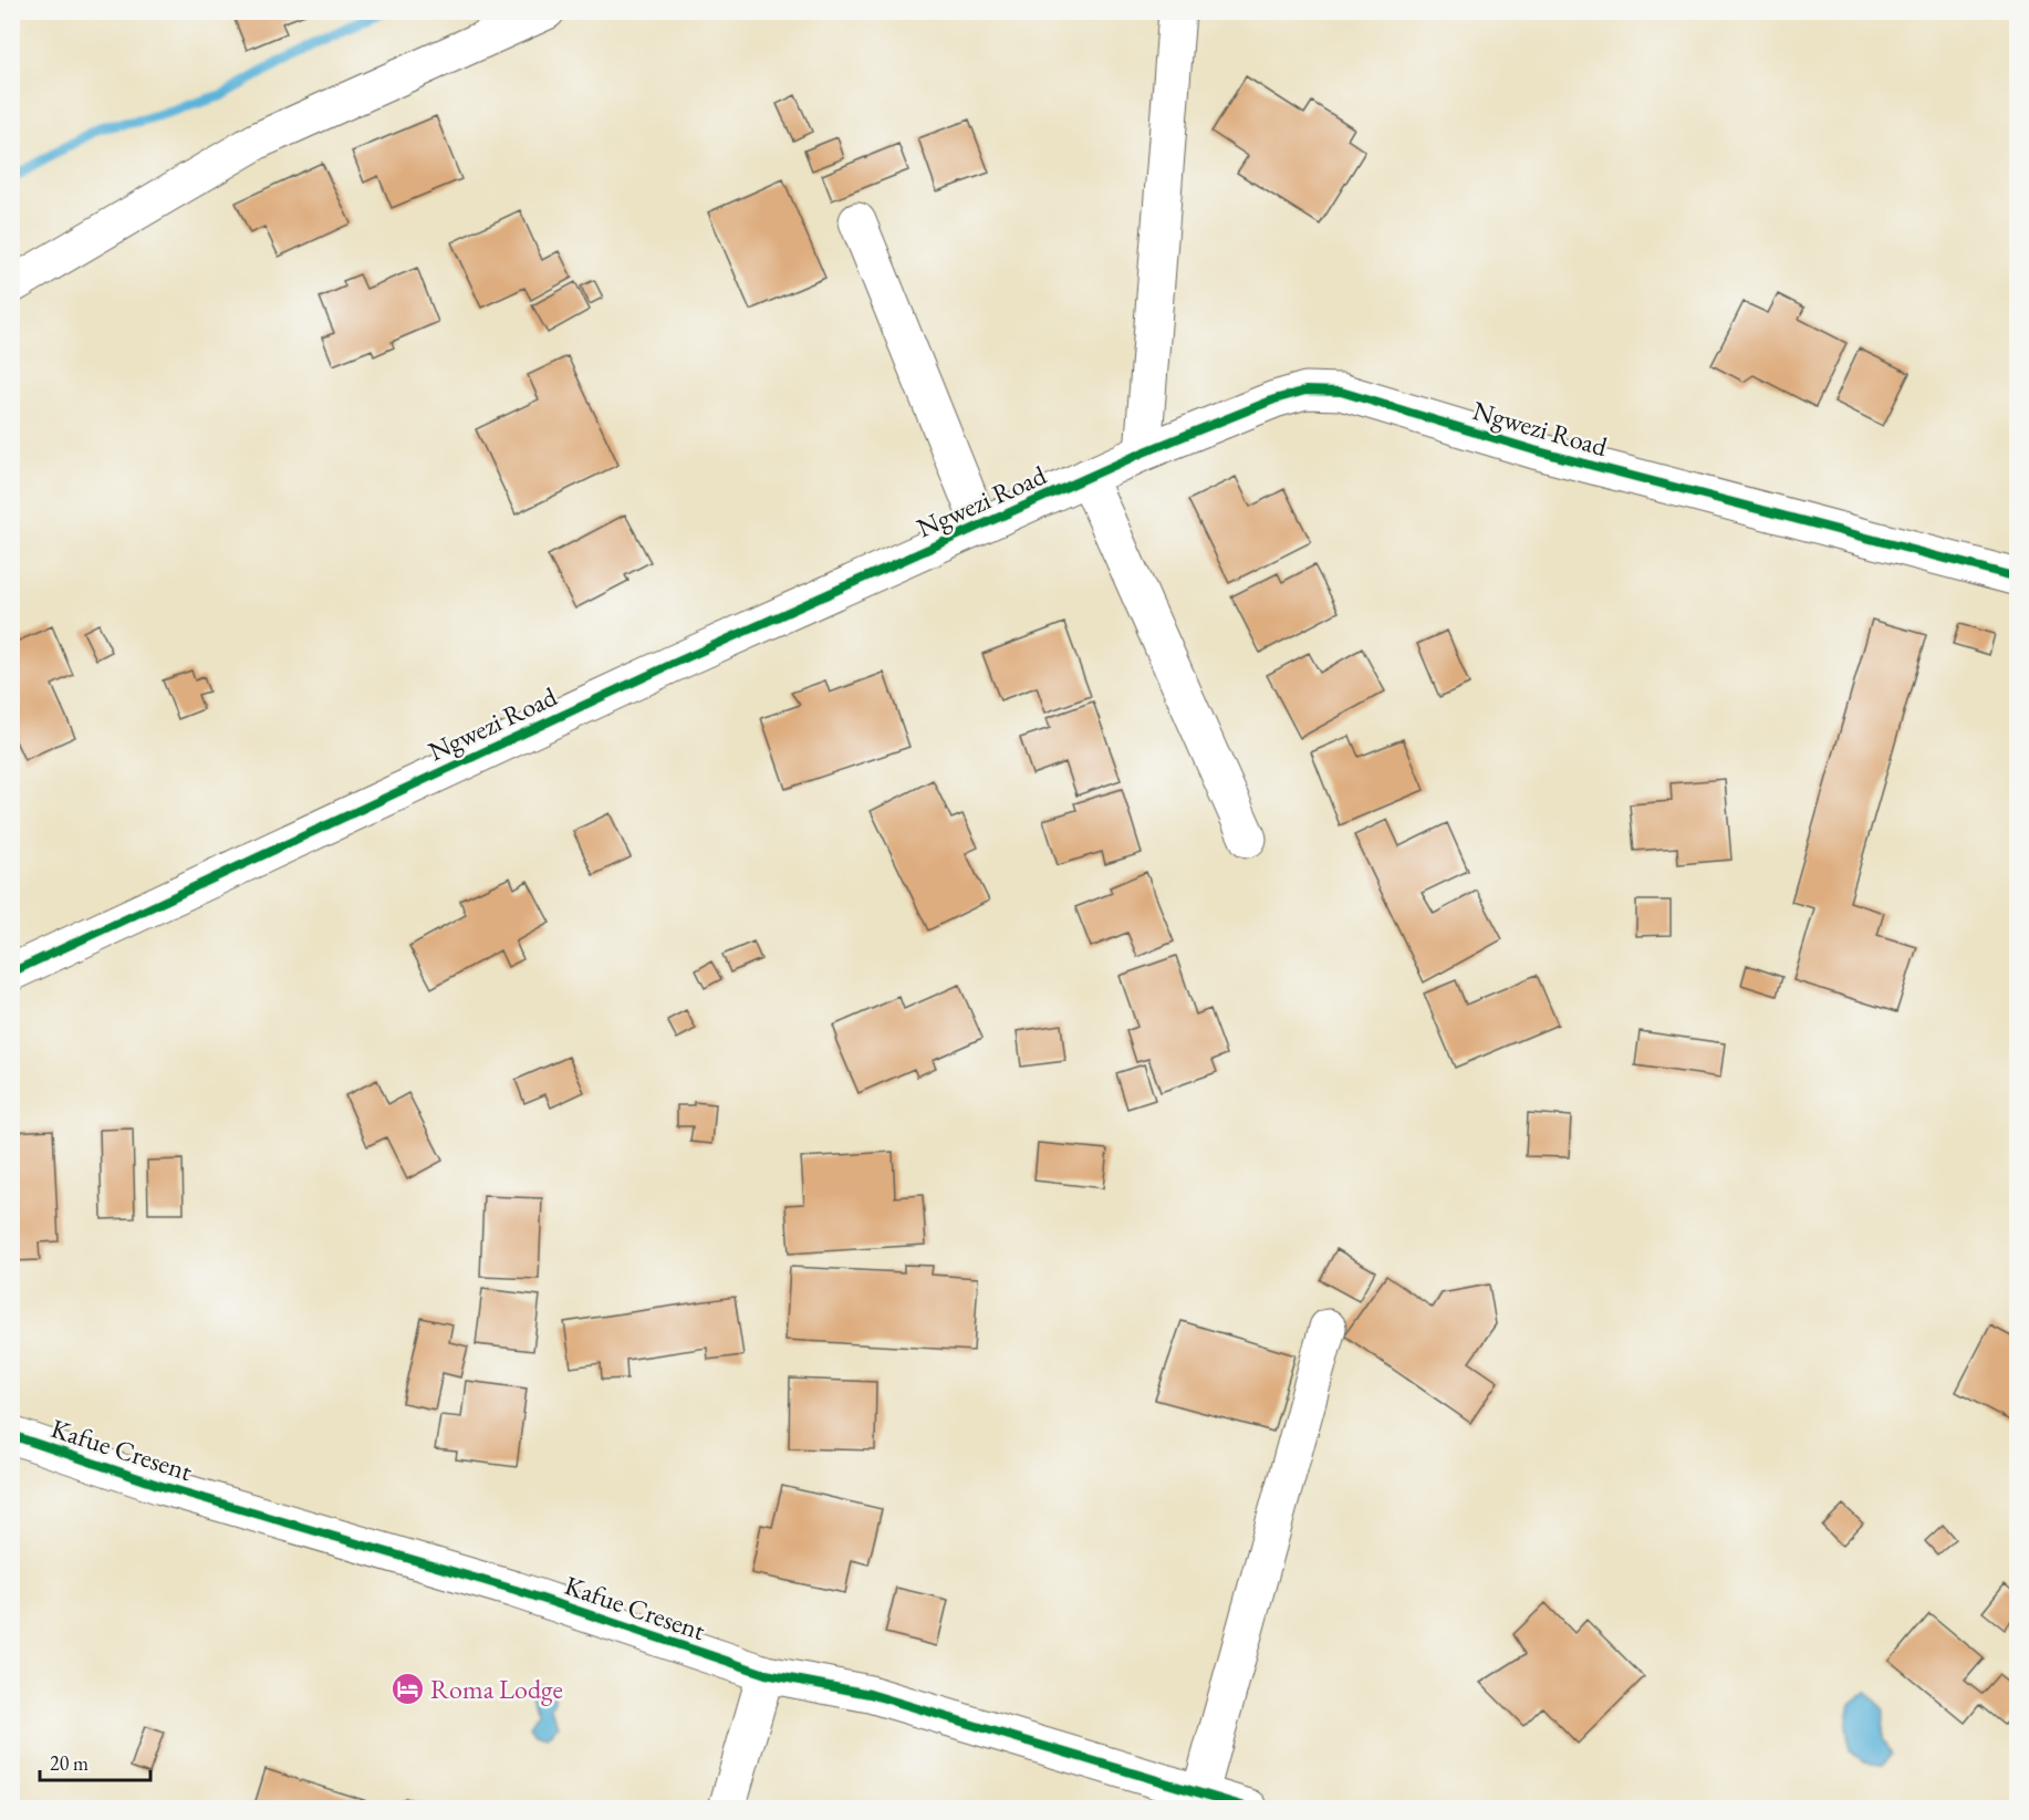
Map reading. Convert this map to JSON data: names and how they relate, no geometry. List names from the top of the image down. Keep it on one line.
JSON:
{"streets":{"street":["Ngwezi Road","Kafue Cresent"]},"places":{"hotel":["Roma Lodge"]},"scale_bar":"20 m"}
